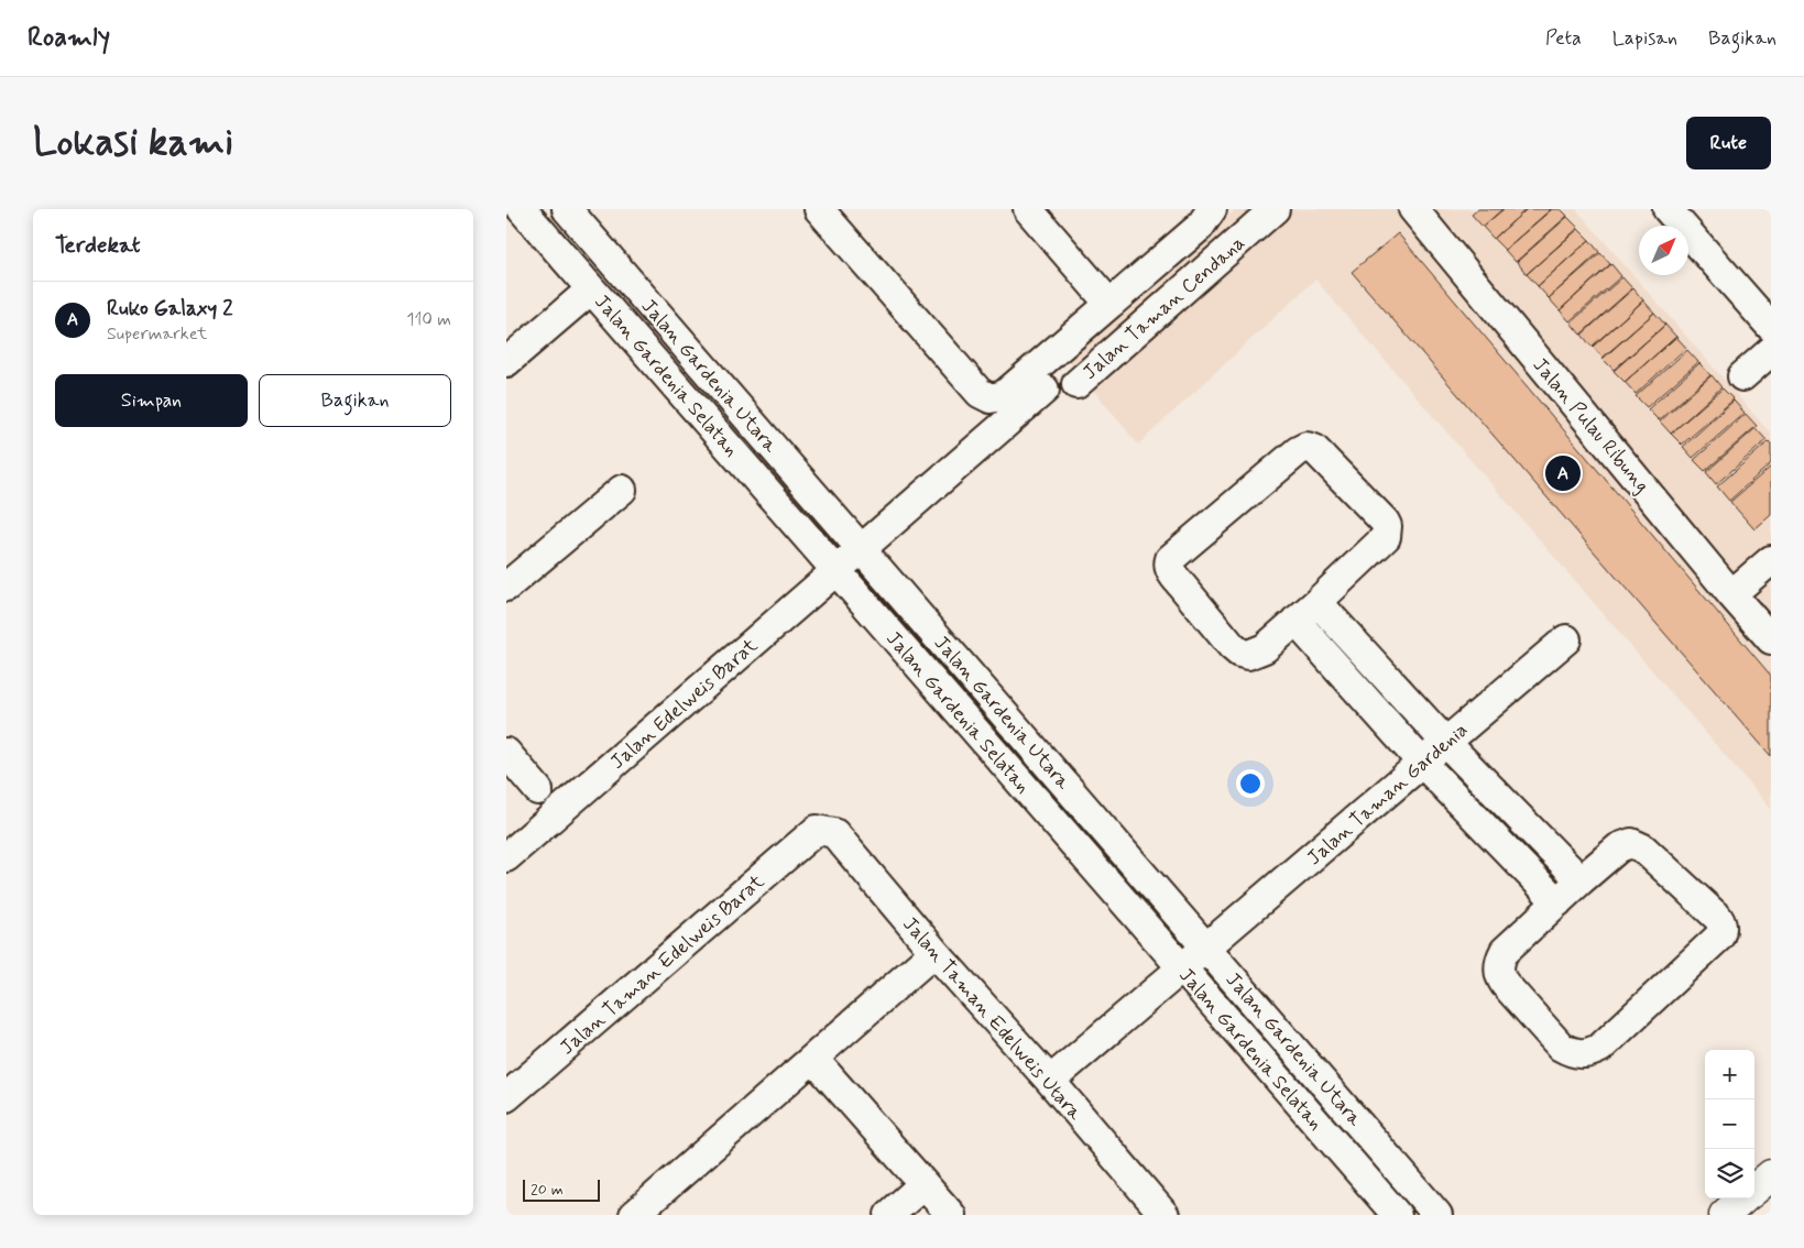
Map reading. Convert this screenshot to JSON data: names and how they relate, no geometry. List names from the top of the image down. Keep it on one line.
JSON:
{"streets":{"street":["Jalan Taman Cendana","Jalan Gardenia Selatan","Jalan Gardenia Utara","Jalan Pulau Ribung","Jalan Edelweis Barat","Jalan Taman Gardenia","Jalan Taman Edelweis Barat","Jalan Taman Edelweis Utara"]},"crossings":[["Jalan Gardenia Selatan","Jalan Edelweis Barat"],["Jalan Gardenia Selatan","Jalan Taman Gardenia"],["Jalan Gardenia Utara","Jalan Edelweis Barat"],["Jalan Gardenia Utara","Jalan Taman Gardenia"],["Jalan Taman Gardenia","Jalan Taman Edelweis Utara"],["Jalan Taman Edelweis Barat","Jalan Taman Edelweis Utara"]],"scale_bar":"20 m","north":"top right","page":{"header":"Roamly","nav":["Peta","Lapisan","Bagikan"],"buttons":["Rute",["Simpan","Bagikan"]],"title":"Lokasi kami","heading":"Terdekat","list":[{"mark":"A","name":"Ruko Galaxy 2","note":"Supermarket","value":"110 m"}],"pins":"A","map_buttons":["+","−"],"scale":"20 m"}}
